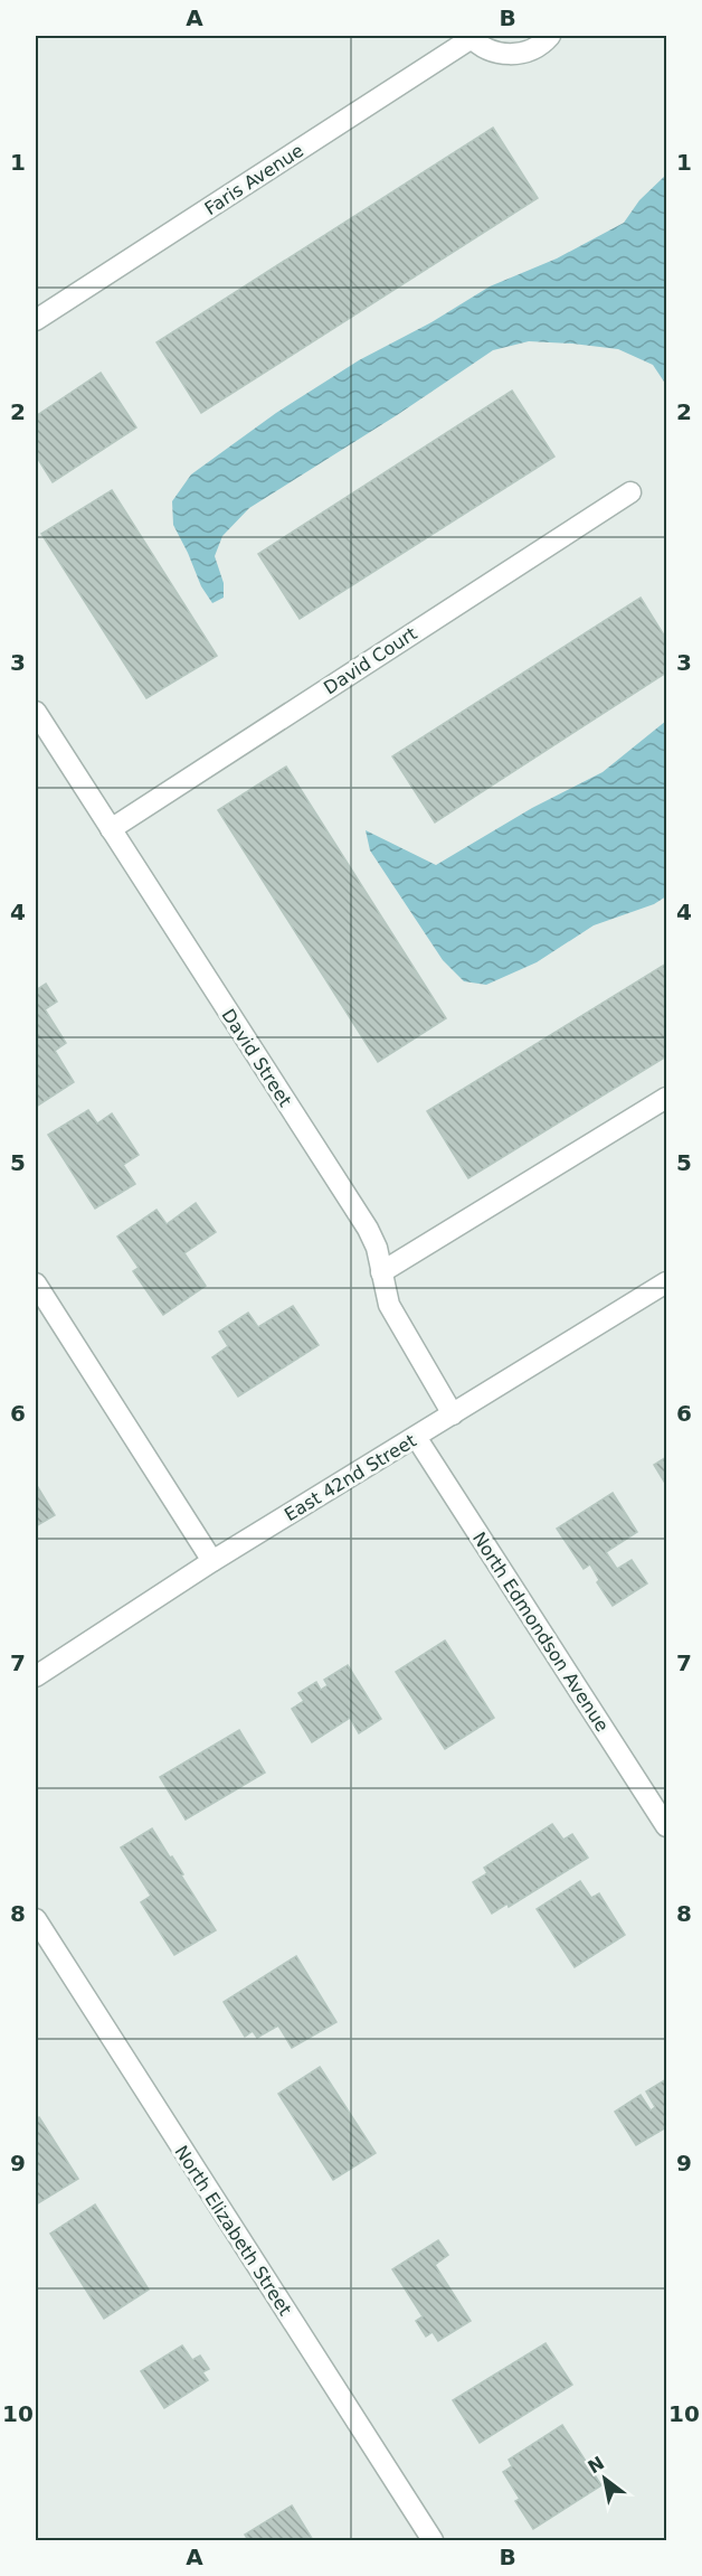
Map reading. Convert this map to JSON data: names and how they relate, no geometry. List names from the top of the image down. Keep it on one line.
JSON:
{"streets":{"street":["Faris Avenue","David Court","David Street","East 42nd Street","North Edmondson Avenue","North Elizabeth Street"]},"crossings":[["David Court","David Street"],["David Street","East 42nd Street"],["East 42nd Street","North Edmondson Avenue"]],"north":"top left","grid":{"columns":["A","B"],"rows":["1","2","3","4","5","6","7","8","9","10"]}}
